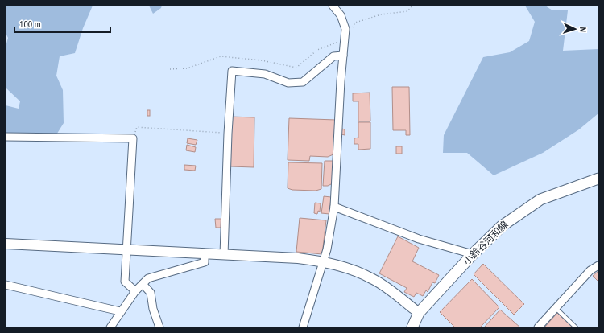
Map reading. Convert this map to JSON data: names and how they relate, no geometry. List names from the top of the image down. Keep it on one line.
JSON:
{"streets":{"main road":["小鈴谷河和線"]},"scale_bar":"100 m","north":"right"}
